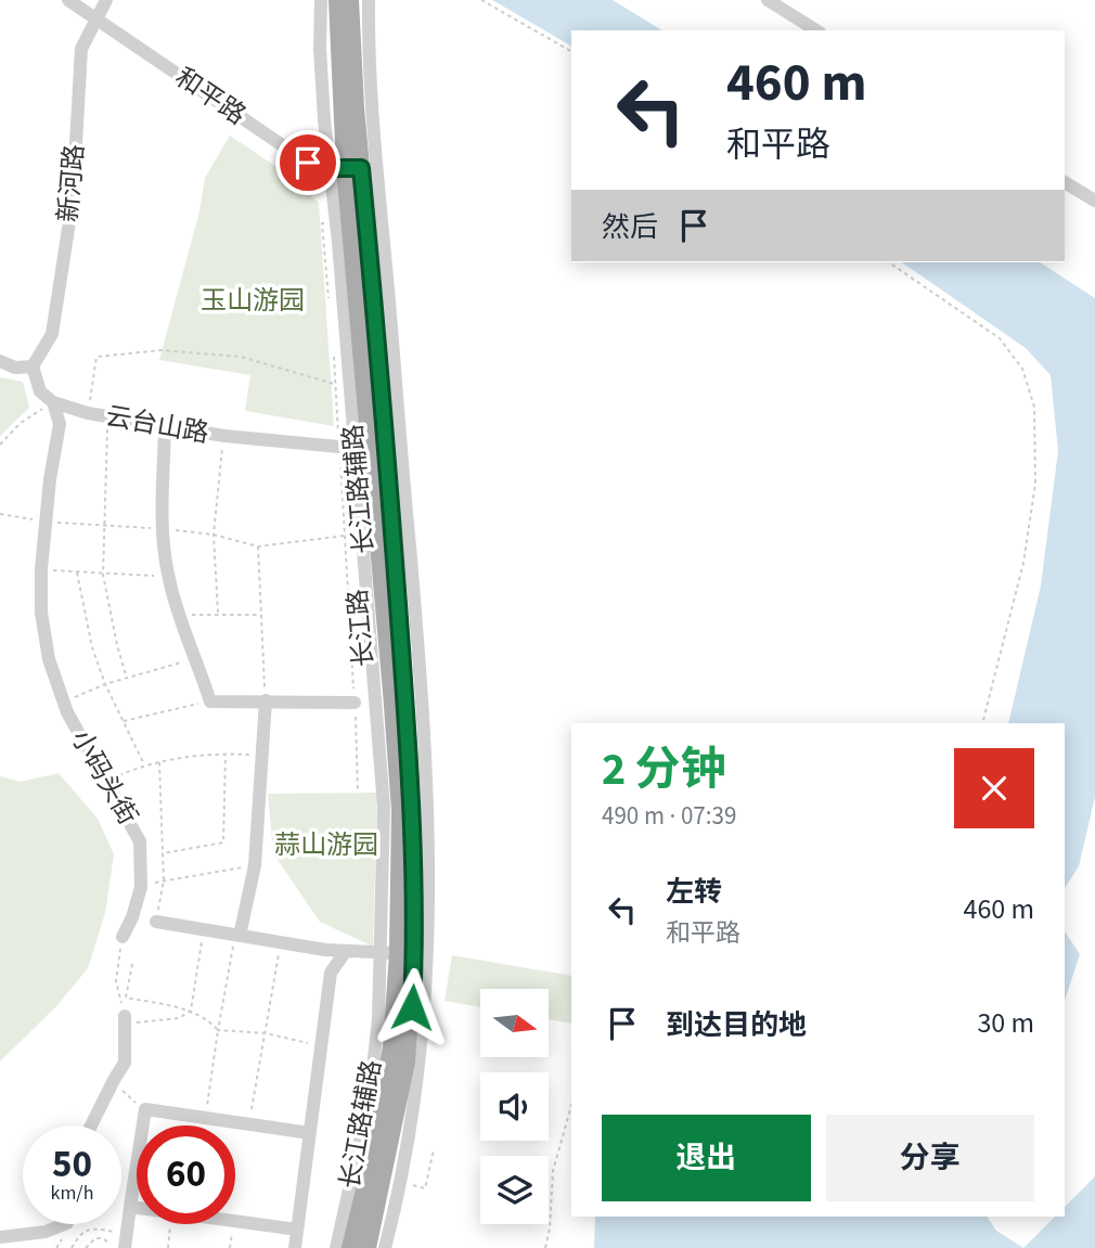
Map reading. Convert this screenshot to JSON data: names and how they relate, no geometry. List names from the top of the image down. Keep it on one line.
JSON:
{"streets":{"main road":["长江路"],"street":["和平路","新河路","云台山路","长江路辅路","小码头街"]},"crossings":[["和平路","新河路"],["和平路","长江路辅路"],["和平路","长江路"],["云台山路","小码头街"],["长江路辅路","长江路"]],"parks":["玉山游园","蒜山游园"],"north":"right","page":{"turn":["460 m","和平路"],"then":"然后","heading":["2 分钟","490 m · 07:39"],"list":[{"name":"左转","note":"和平路","value":"460 m"},{"name":"到达目的地","value":"30 m"}],"buttons":["退出","分享"],"speed":"50 km/h","limit":"60"}}
